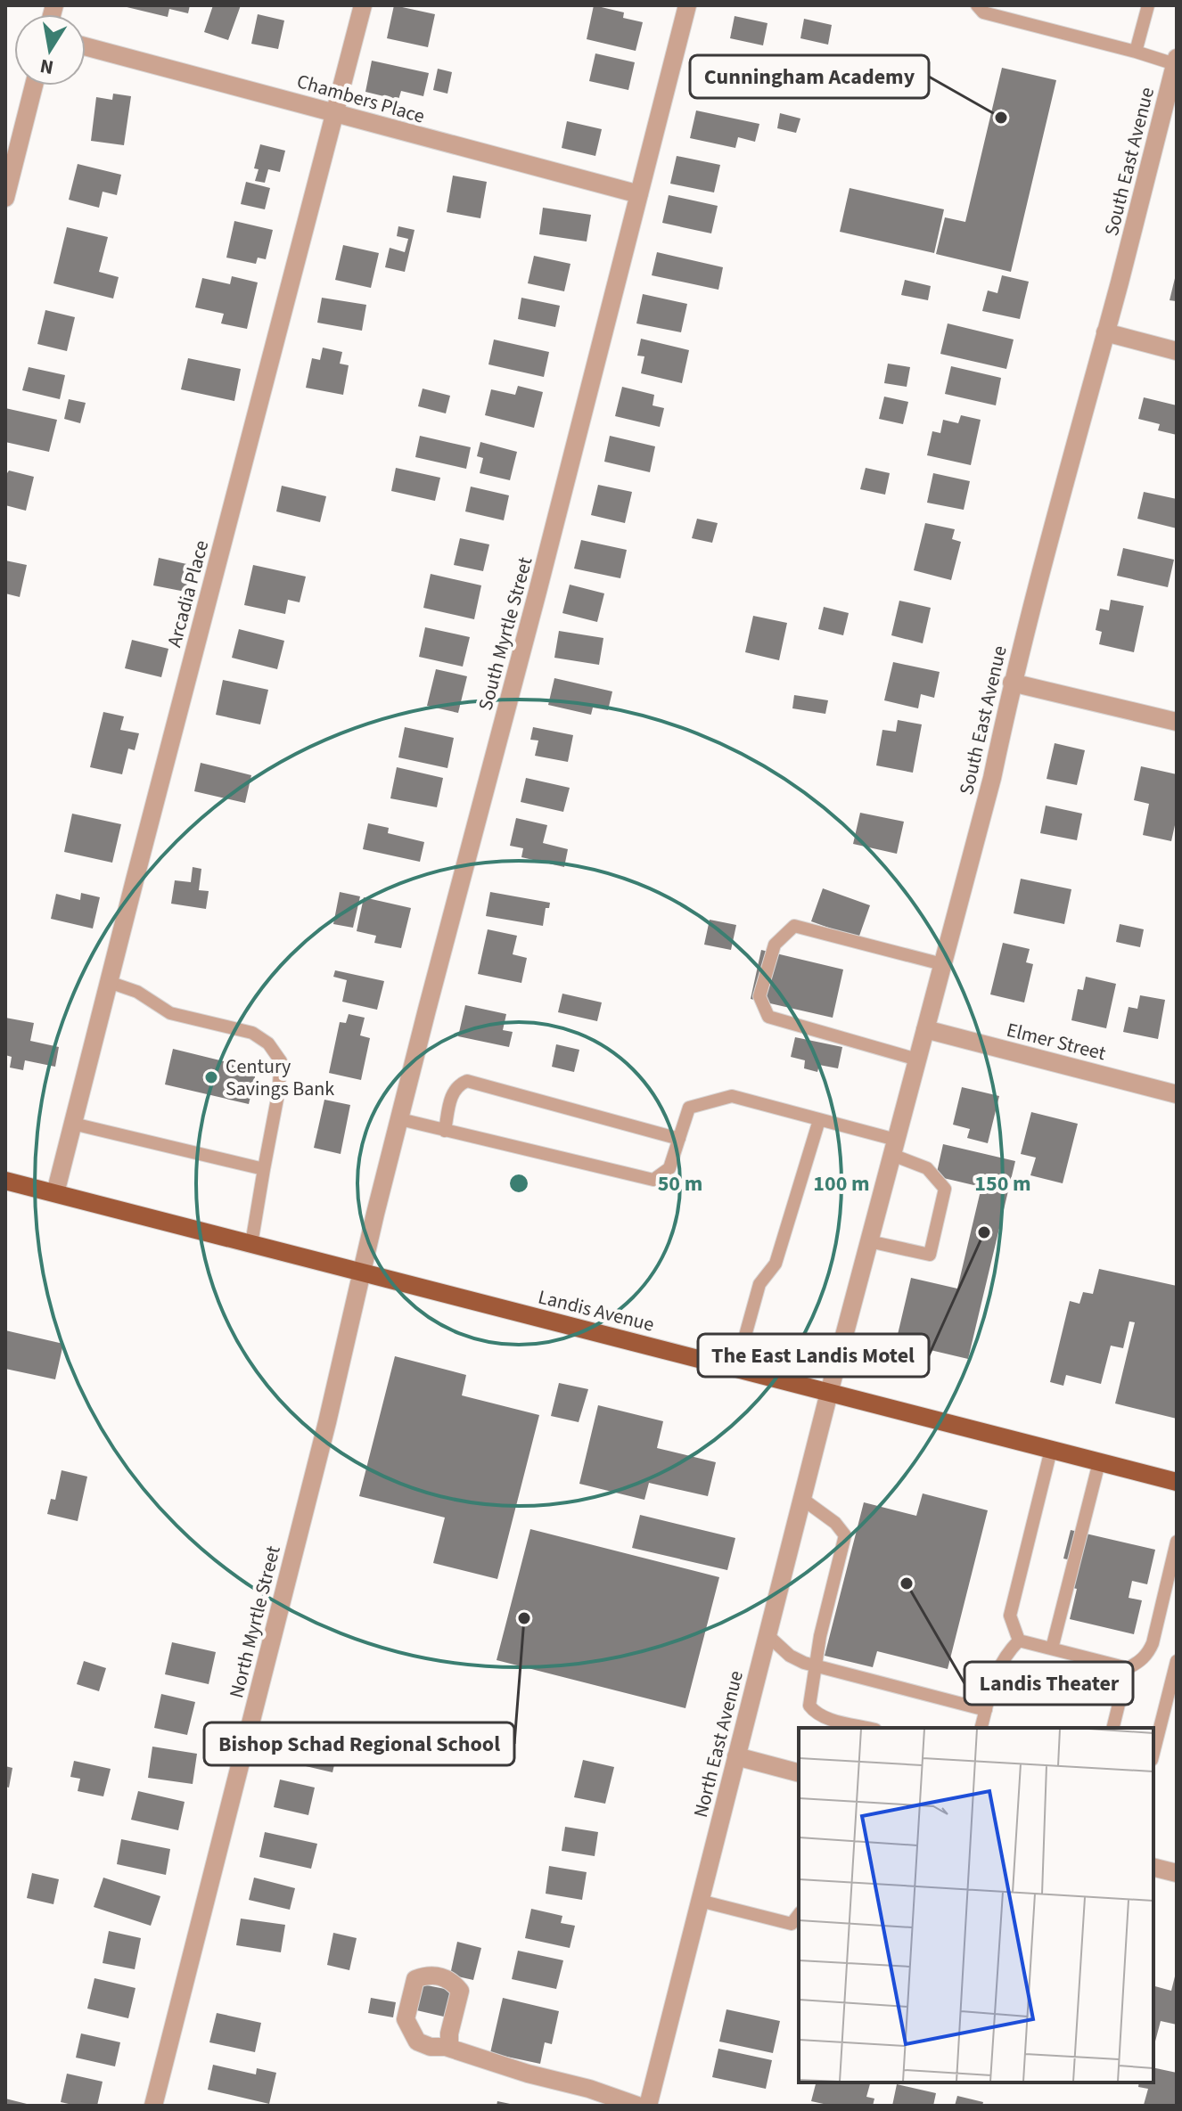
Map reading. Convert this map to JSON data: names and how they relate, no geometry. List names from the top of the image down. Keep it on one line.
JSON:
{"streets":{"main road":["Landis Avenue"],"street":["Chambers Place","South East Avenue","Arcadia Place","South Myrtle Street","Elmer Street","North Myrtle Street","North East Avenue"]},"crossings":[["Chambers Place","Arcadia Place"],["Chambers Place","South Myrtle Street"],["South East Avenue","Elmer Street"],["South East Avenue","Landis Avenue"],["South East Avenue","North East Avenue"],["Arcadia Place","Landis Avenue"],["South Myrtle Street","Landis Avenue"],["South Myrtle Street","North Myrtle Street"],["Landis Avenue","North Myrtle Street"],["Landis Avenue","North East Avenue"]],"places":["Cunningham Academy","Century Savings Bank","The East Landis Motel","Landis Theater","Bishop Schad Regional School"],"north":"bottom","rings":["50 m","100 m","150 m"]}
